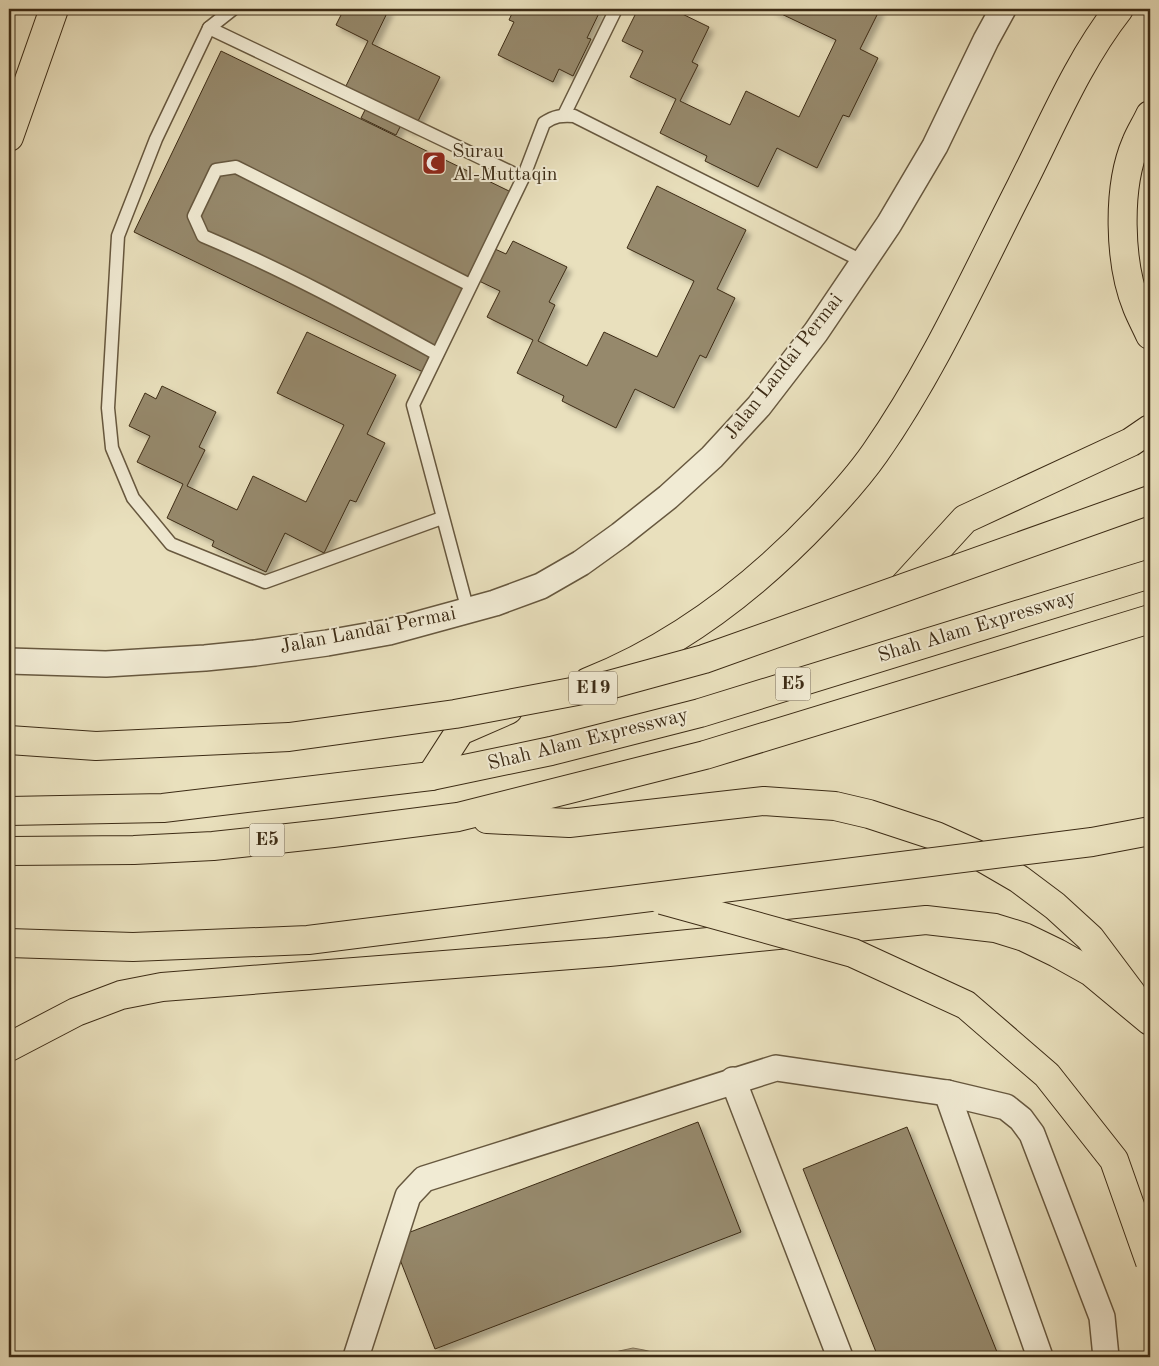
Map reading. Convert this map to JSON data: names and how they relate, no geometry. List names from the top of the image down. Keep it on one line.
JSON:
{"streets":{"highway":["Shah Alam Expressway","E5","E19"],"street":["Jalan Landai Permai"]},"places":{"mosque":["Surau Al-Muttaqin"]}}
